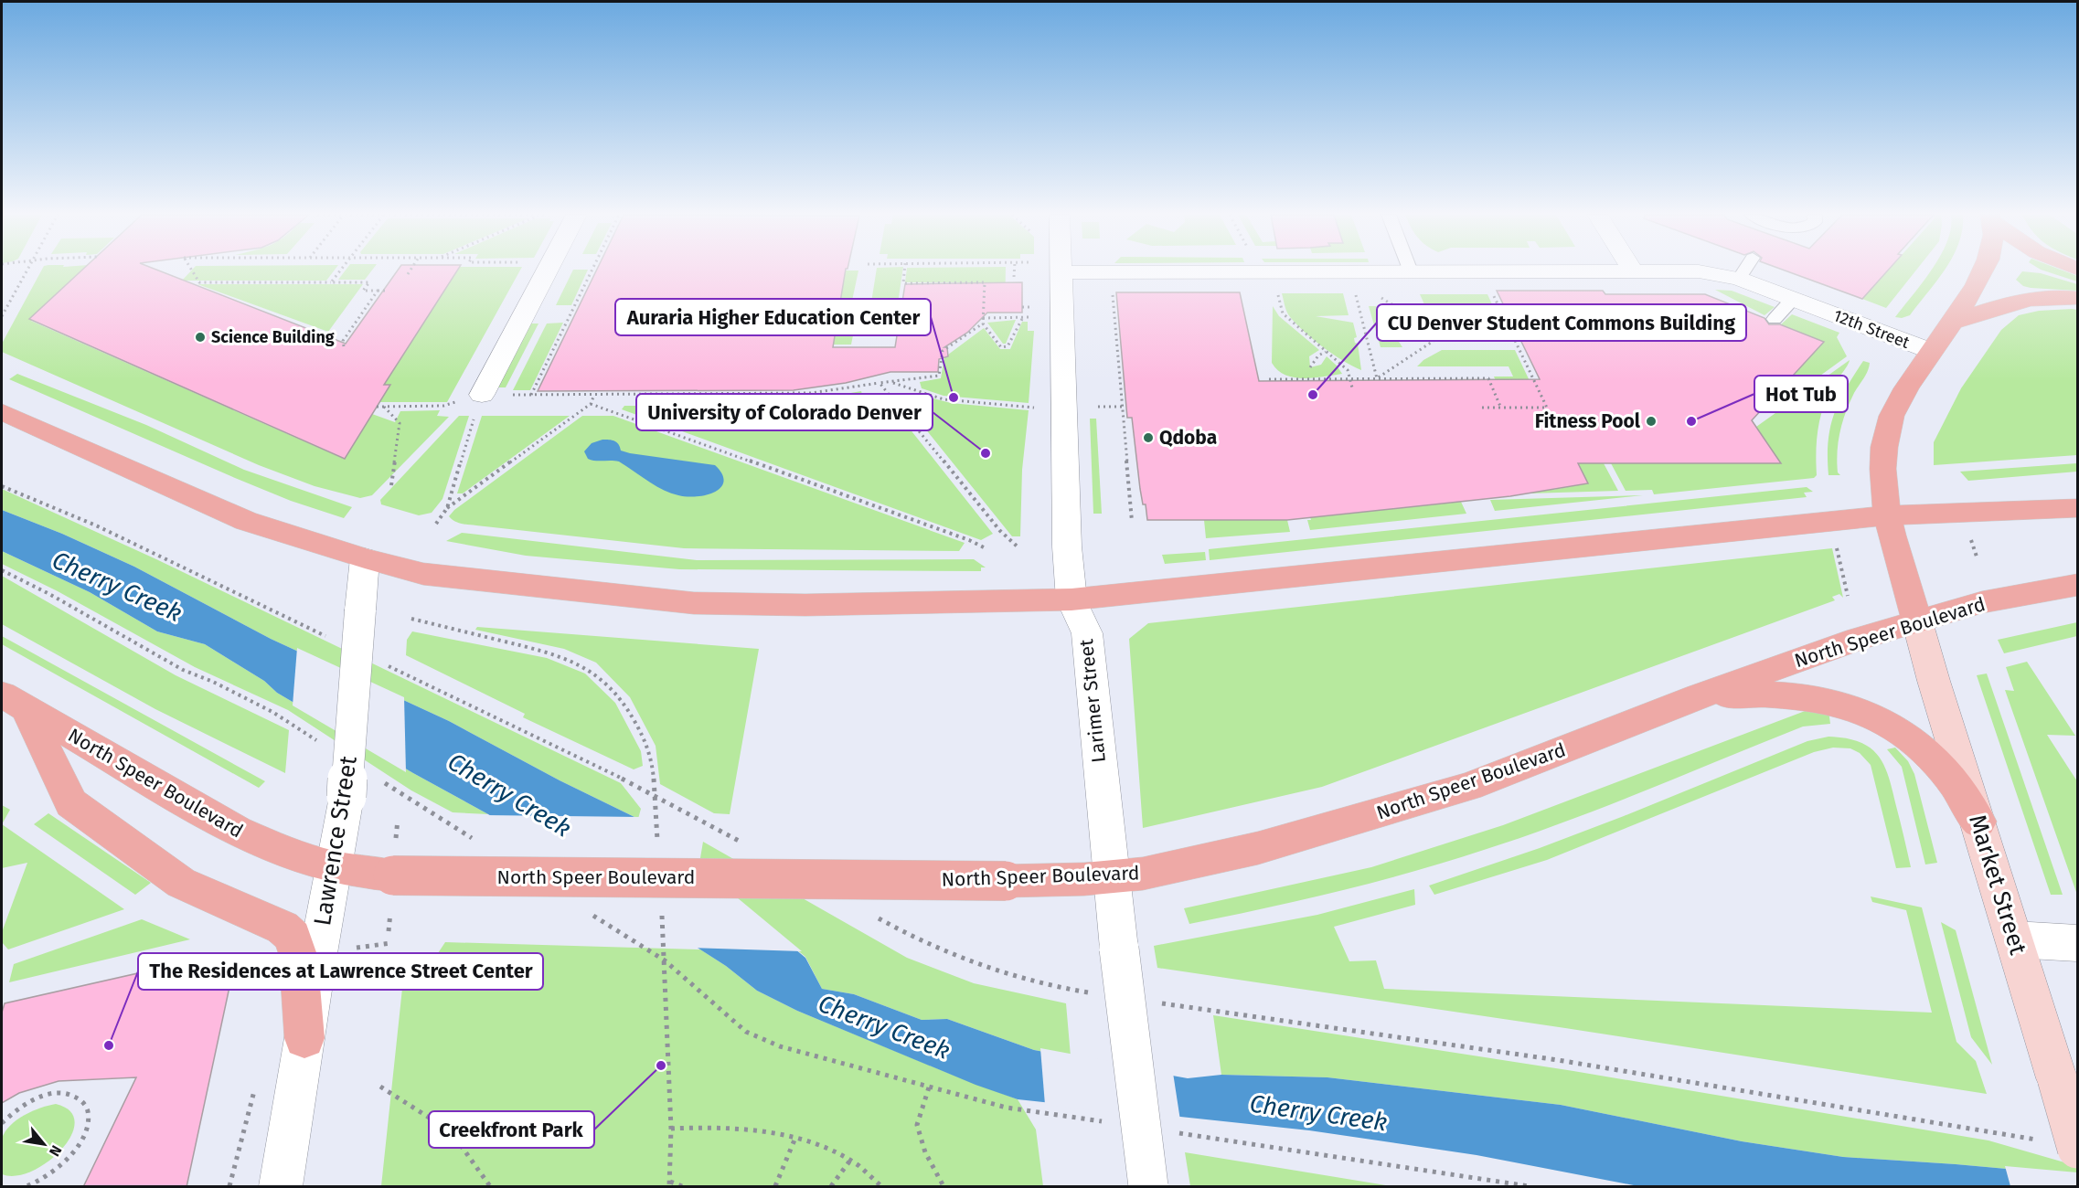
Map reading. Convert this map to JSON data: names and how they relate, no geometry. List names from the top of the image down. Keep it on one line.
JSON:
{"streets":{"main road":["North Speer Boulevard","Market Street"],"street":["12th Street","Larimer Street","Lawrence Street"]},"crossings":[["North Speer Boulevard","Larimer Street"],["North Speer Boulevard","Lawrence Street"],["North Speer Boulevard","Market Street"]],"water":["Cherry Creek"],"places":["Science Building","CU Denver Student Commons Building","Auraria Higher Education Center","Fitness Pool","Hot Tub","Qdoba","University of Colorado Denver","The Residences at Lawrence Street Center","Creekfront Park"],"north":"bottom right"}
